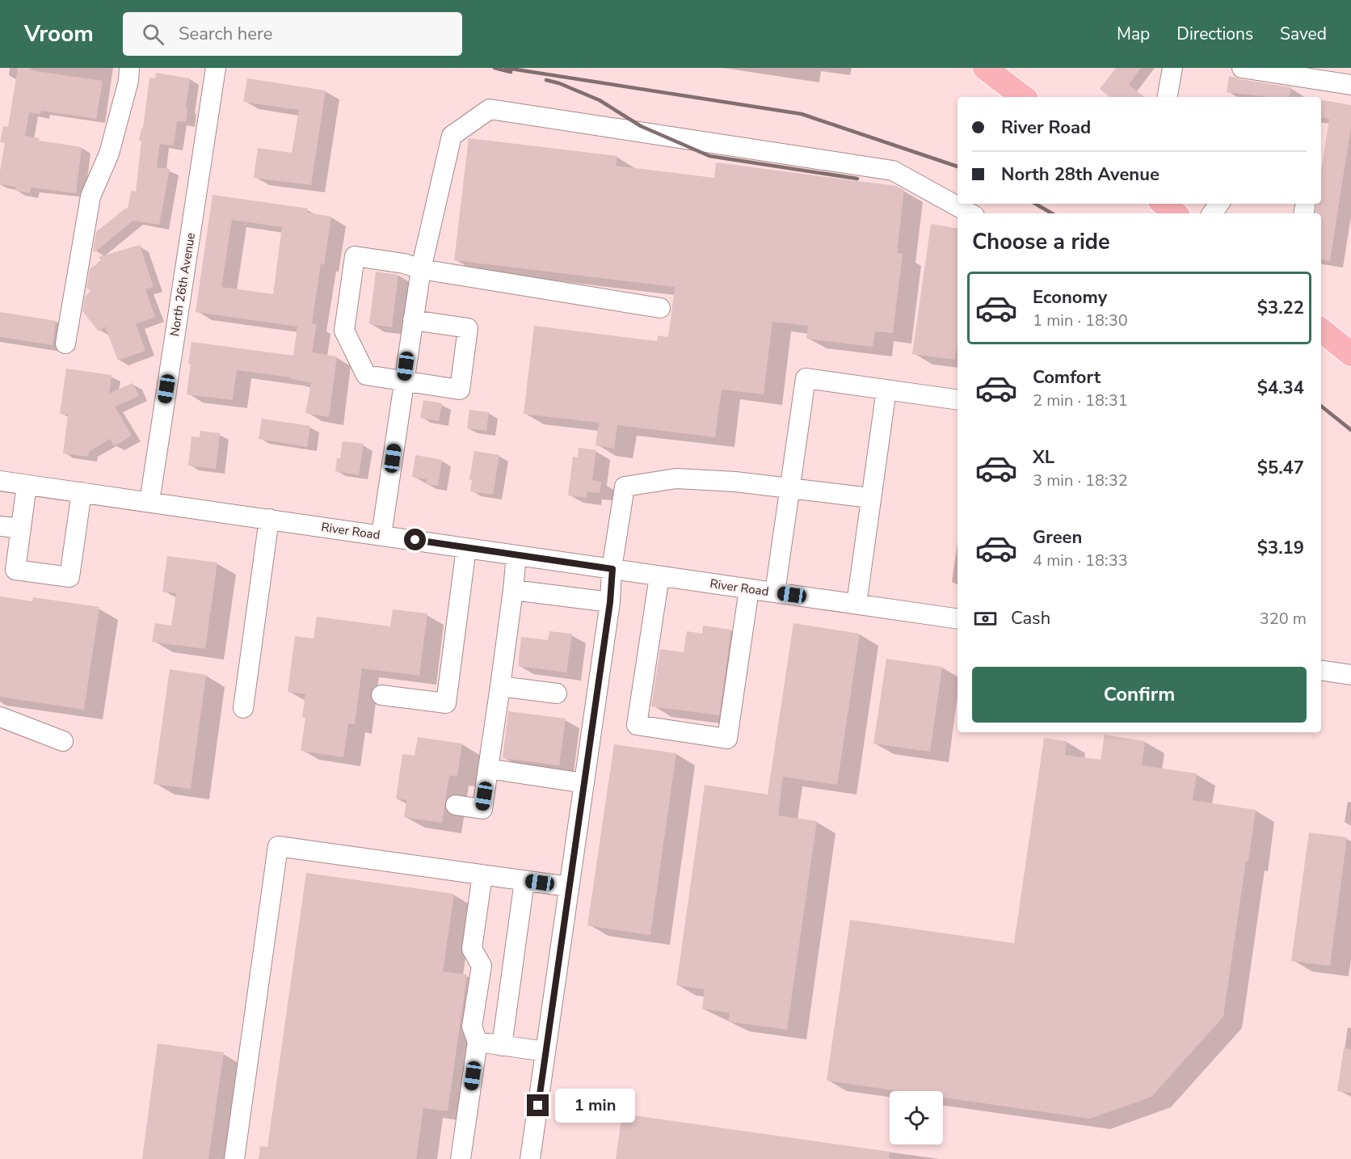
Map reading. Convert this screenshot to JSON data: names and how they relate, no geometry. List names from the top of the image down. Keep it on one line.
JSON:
{"streets":{"street":["North 26th Avenue","River Road"]},"crossings":[["North 26th Avenue","River Road"]],"page":{"header":"Vroom","search":"Search here","nav":["Map","Directions","Saved"],"banner":["River Road","North 28th Avenue"],"heading":"Choose a ride","list":[{"name":"Economy","note":"1 min · 18:30","value":"$3.22"},{"name":"Comfort","note":"2 min · 18:31","value":"$4.34"},{"name":"XL","note":"3 min · 18:32","value":"$5.47"},{"name":"Green","note":"4 min · 18:33","value":"$3.19"}],"pay":["Cash","320 m"],"buttons":"Confirm","bubble":"1 min"}}
